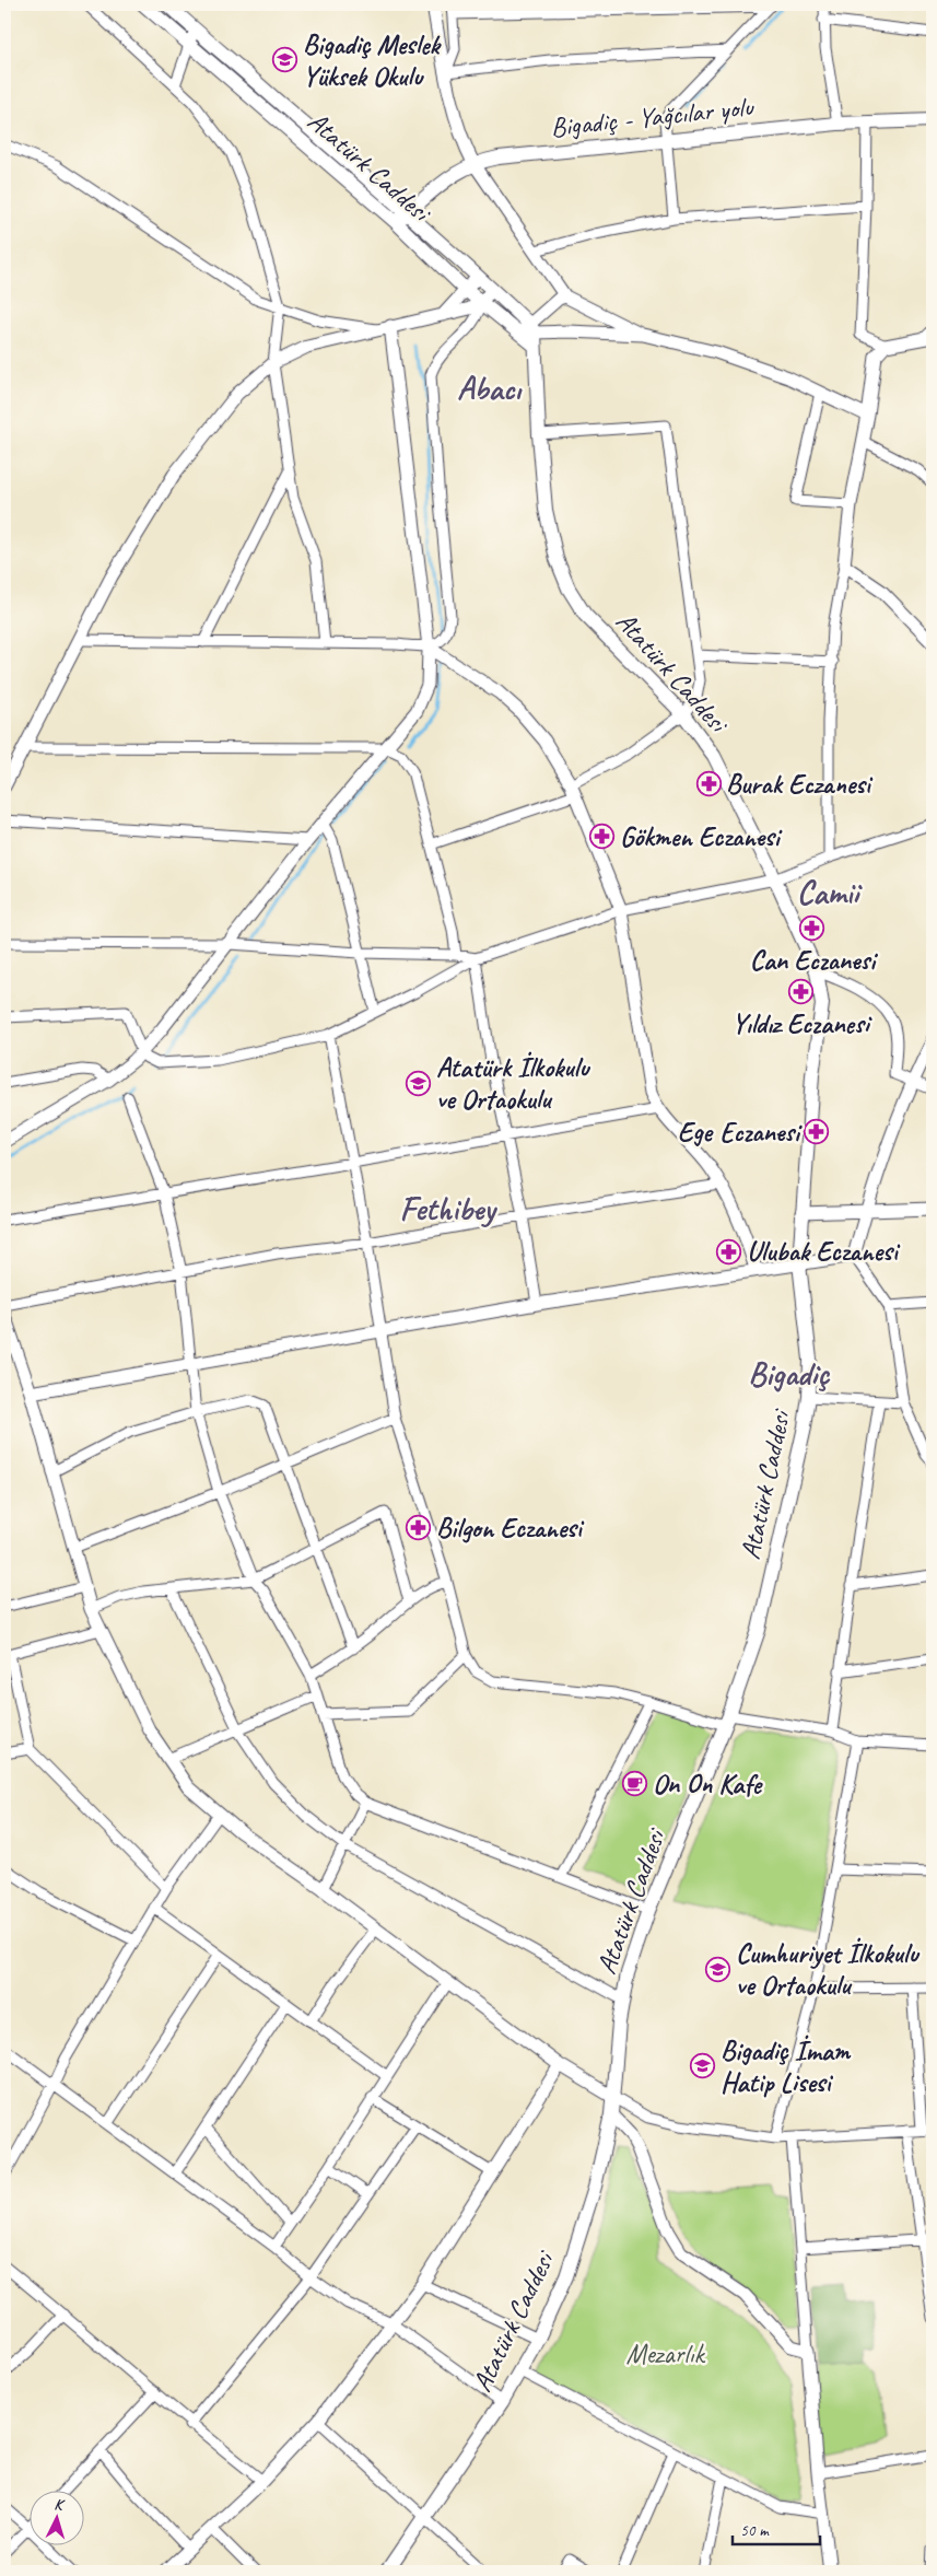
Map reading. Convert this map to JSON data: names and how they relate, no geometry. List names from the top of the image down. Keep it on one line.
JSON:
{"streets":{"main road":["Bigadiç - Yağcılar yolu","Atatürk Caddesi"]},"crossings":[["Bigadiç - Yağcılar yolu","Atatürk Caddesi"]],"districts":["Abacı","Camii","Fethibey","Bigadiç"],"parks":["Mezarlık"],"places":{"school or university":["Bigadiç Meslek Yüksek Okulu","Atatürk İlkokulu ve Ortaokulu","Cumhuriyet İlkokulu ve Ortaokulu","Bigadiç İmam Hatip Lisesi"],"pharmacy":["Burak Eczanesi","Gökmen Eczanesi","Can Eczanesi","Yıldız Eczanesi","Ege Eczanesi","Ulubak Eczanesi","Bilgon Eczanesi"],"cafe":["On On Kafe"]},"scale_bar":"50 m","north":"top"}
